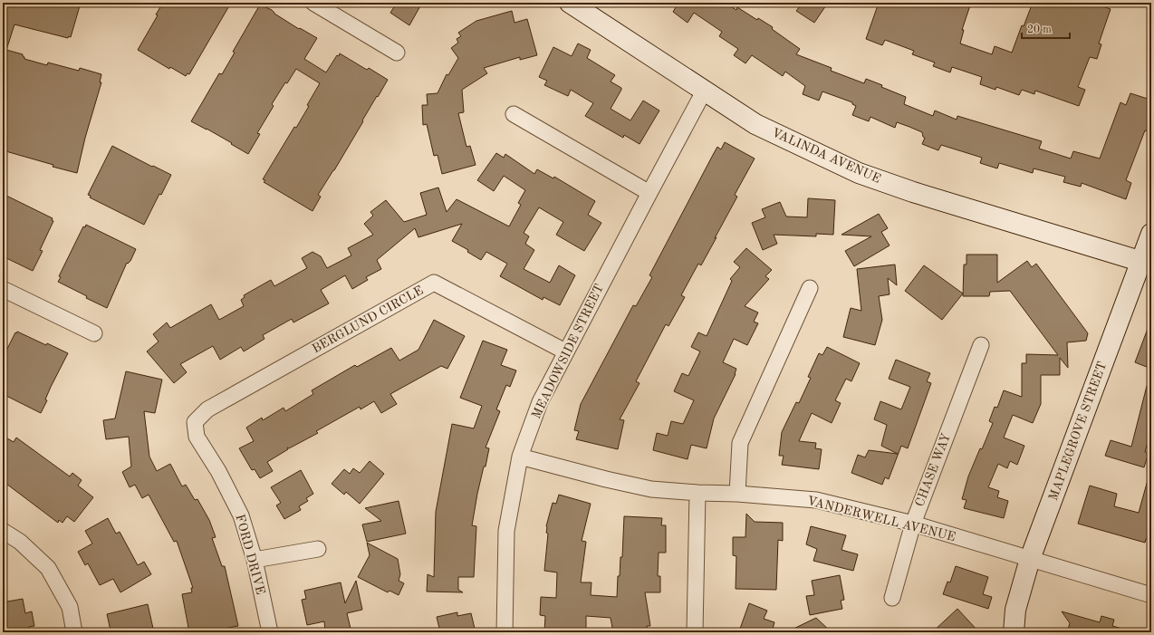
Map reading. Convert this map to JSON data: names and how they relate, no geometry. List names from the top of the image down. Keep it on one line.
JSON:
{"streets":{"main road":["VALINDA AVENUE","MAPLEGROVE STREET"],"street":["BERGLUND CIRCLE","MEADOWSIDE STREET","CHASE WAY","VANDERWELL AVENUE","FORD DRIVE"]},"crossings":[["VALINDA AVENUE","MEADOWSIDE STREET"],["VALINDA AVENUE","MAPLEGROVE STREET"],["BERGLUND CIRCLE","MEADOWSIDE STREET"],["BERGLUND CIRCLE","FORD DRIVE"],["MEADOWSIDE STREET","VANDERWELL AVENUE"],["MAPLEGROVE STREET","VANDERWELL AVENUE"],["CHASE WAY","VANDERWELL AVENUE"]],"scale_bar":"20 m"}
